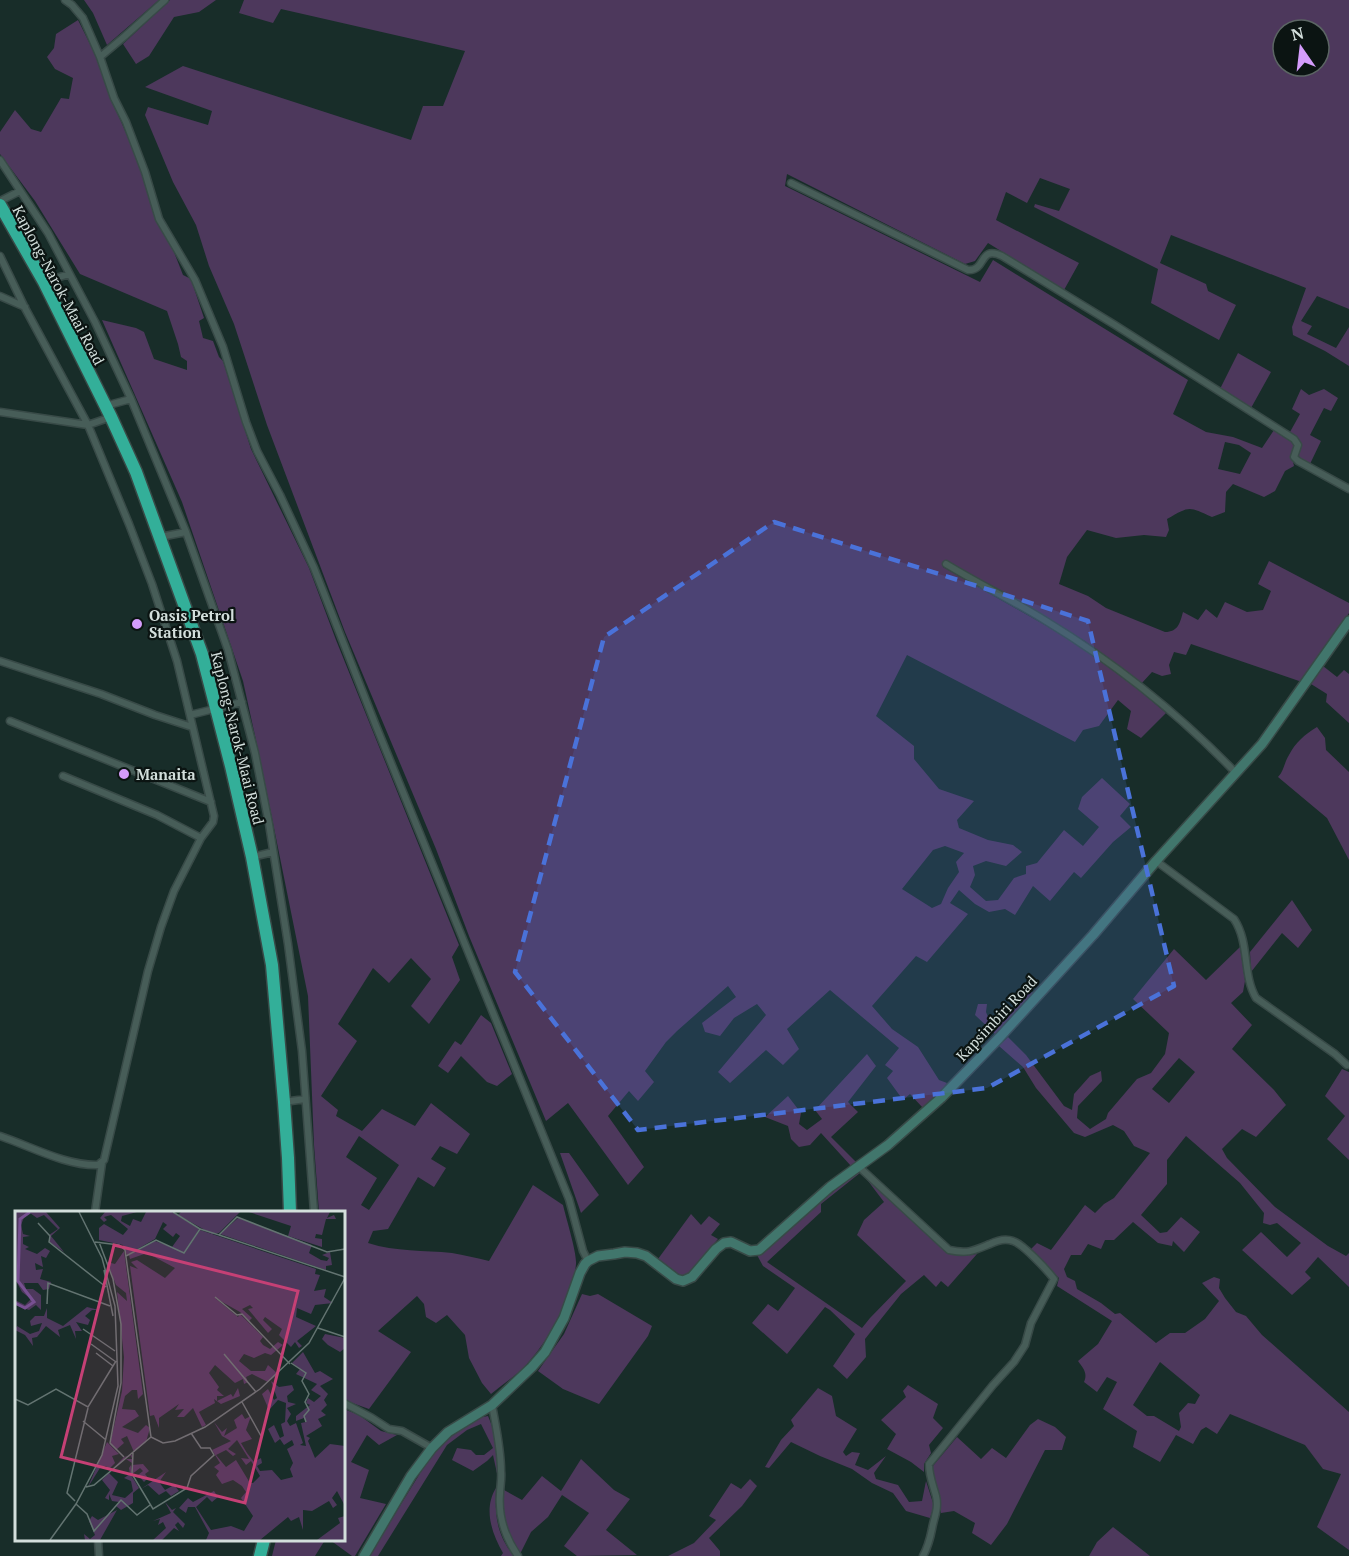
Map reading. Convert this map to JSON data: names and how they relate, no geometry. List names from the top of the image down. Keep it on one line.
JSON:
{"streets":{"highway":["Kaplong-Narok-Maai Road"],"street":["Kapsimbiri Road"]},"places":["Oasis Petrol Station","Manaita"],"north":"top"}
